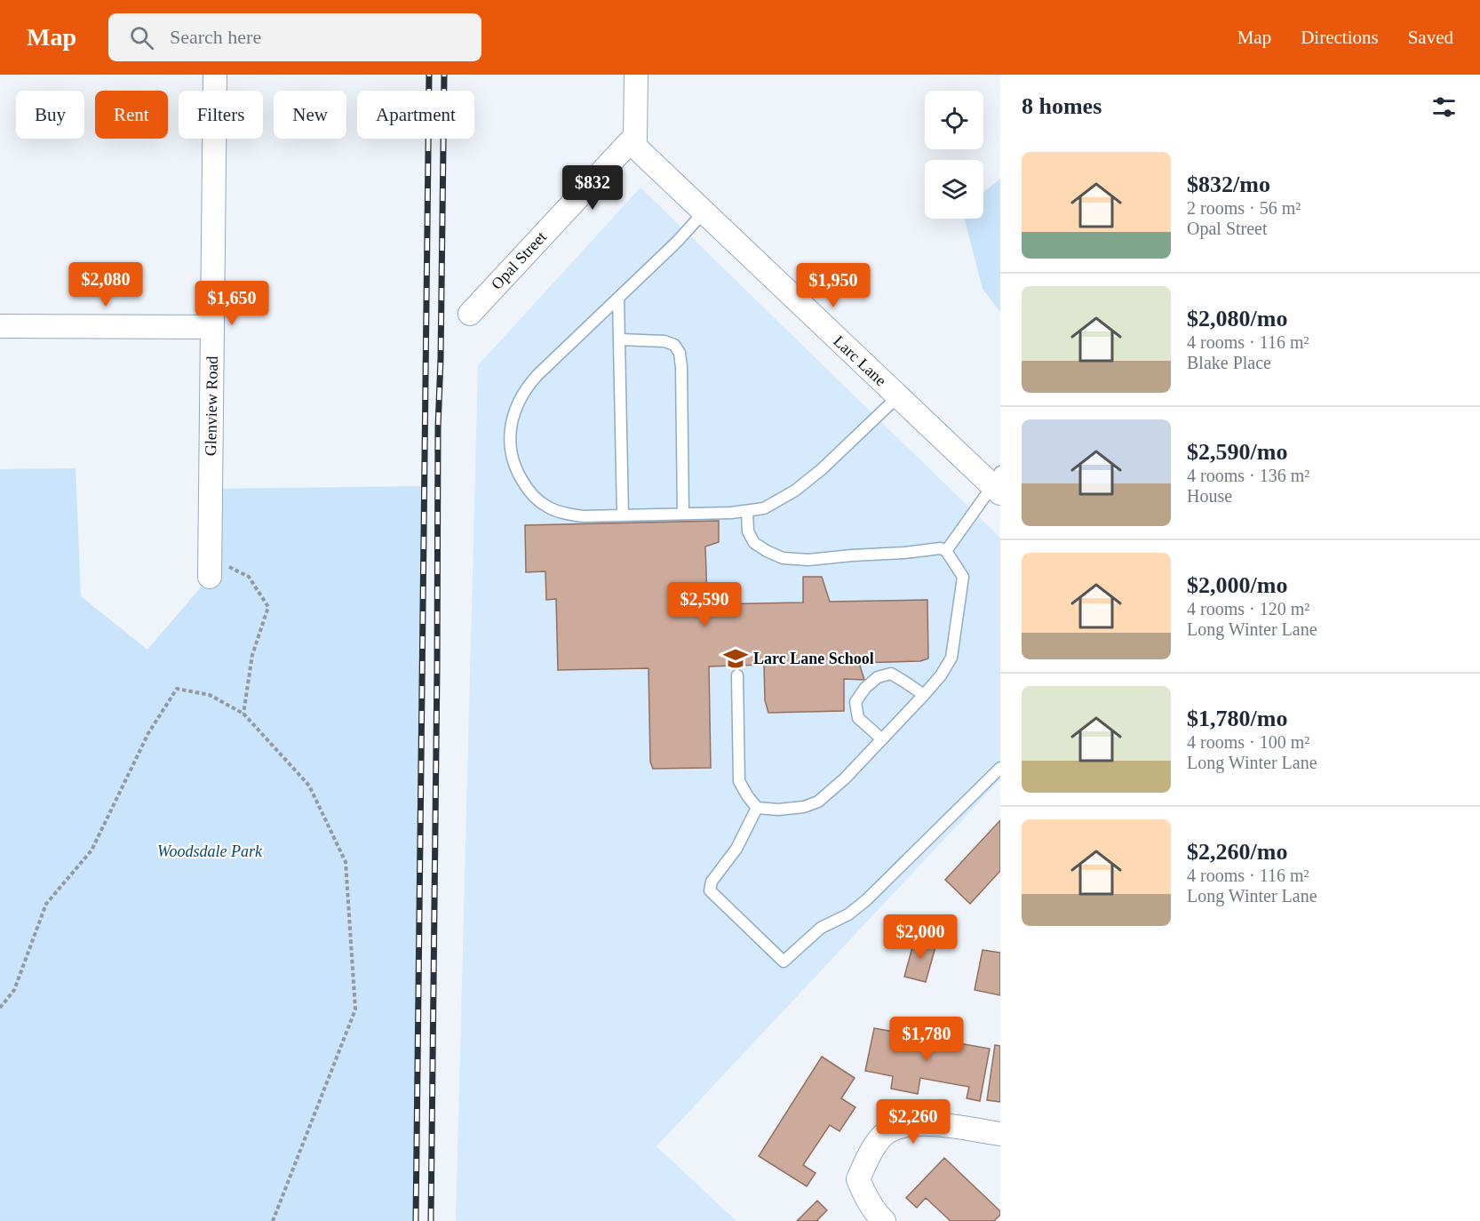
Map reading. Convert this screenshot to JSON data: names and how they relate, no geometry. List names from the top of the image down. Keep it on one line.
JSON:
{"streets":{"street":["Opal Street","Larc Lane","Glenview Road"]},"crossings":[["Opal Street","Larc Lane"]],"parks":["Woodsdale Park"],"places":{"school or university":["Larc Lane School"]},"page":{"header":"Map","search":"Search here","nav":["Map","Directions","Saved"],"heading":"8 homes","chip":["Buy","Rent","Filters","New","Apartment"],"list":[{"name":"$832/mo","note":"2 rooms · 56 m² · Opal Street"},{"name":"$2,080/mo","note":"4 rooms · 116 m² · Blake Place"},{"name":"$2,590/mo","note":"4 rooms · 136 m² · House"},{"name":"$2,000/mo","note":"4 rooms · 120 m² · Long Winter Lane"},{"name":"$1,780/mo","note":"4 rooms · 100 m² · Long Winter Lane"},{"name":"$2,260/mo","note":"4 rooms · 116 m² · Long Winter Lane"}],"price":["$832","$2,080","$1,950","$1,650","$2,590","$2,000","$1,780","$2,260"]}}
